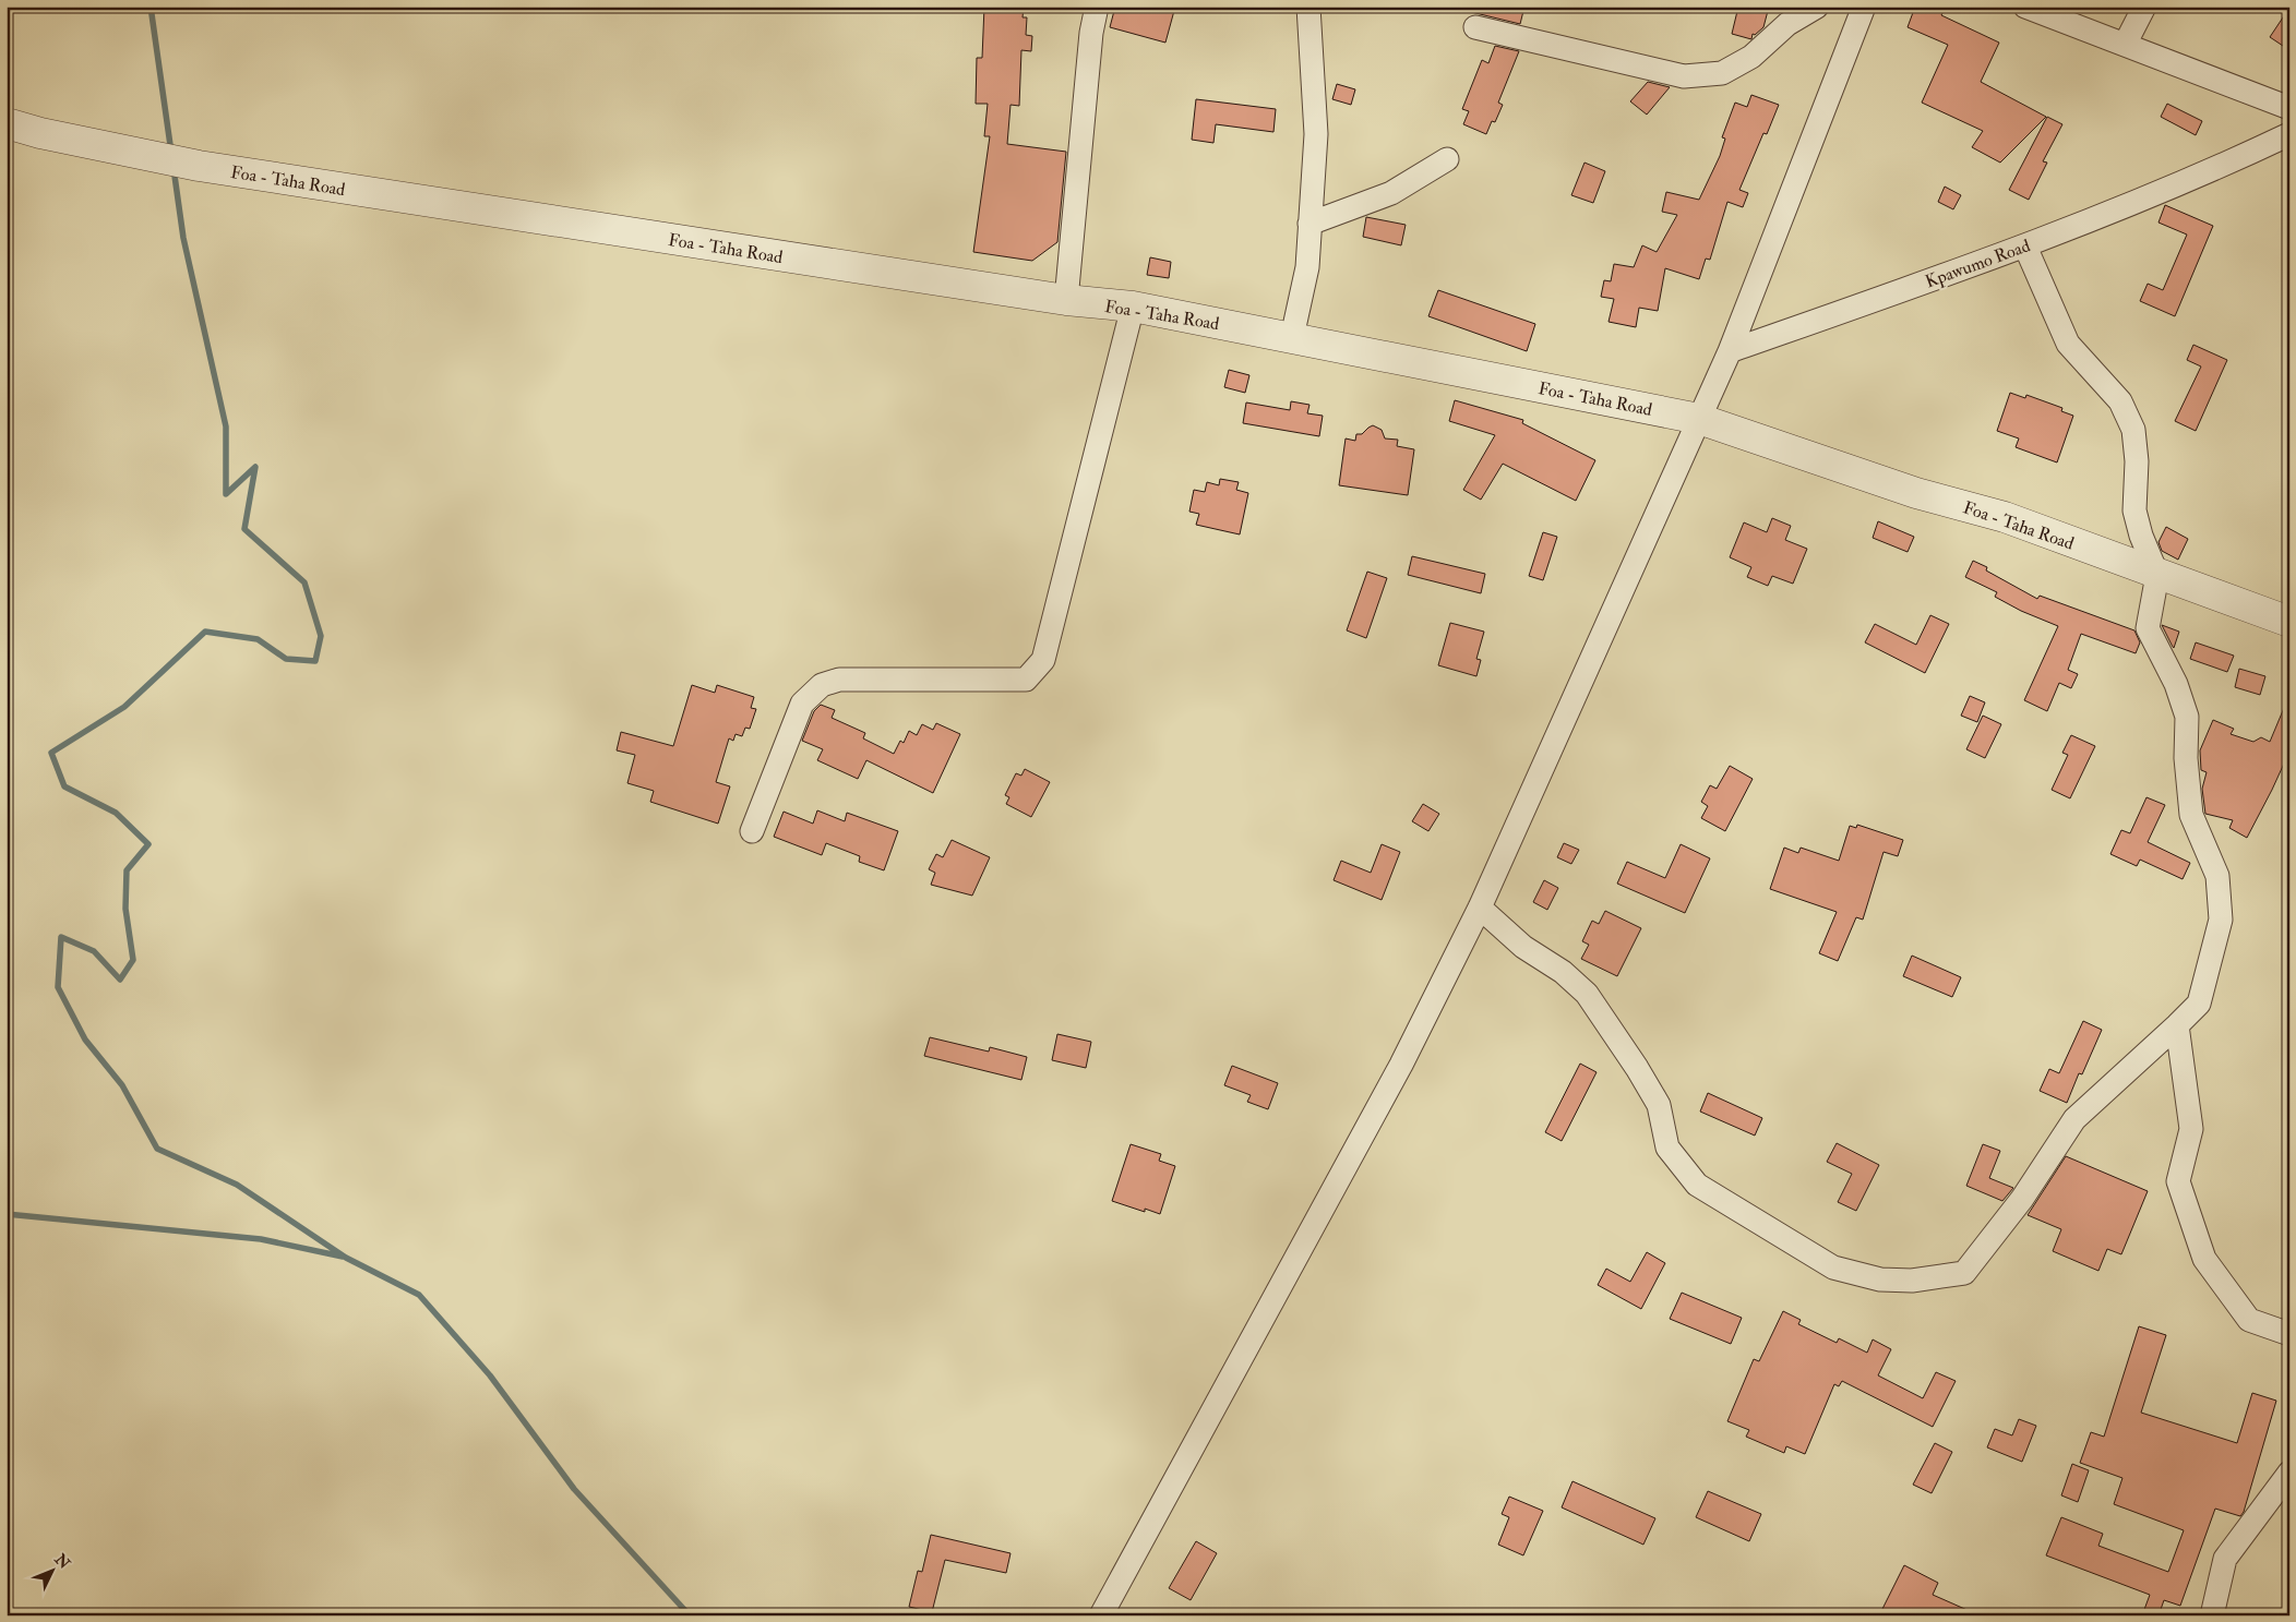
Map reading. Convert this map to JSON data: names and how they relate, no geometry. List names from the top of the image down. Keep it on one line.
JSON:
{"streets":{"street":["Foa - Taha Road","Kpawumo Road"]},"north":"top right"}
